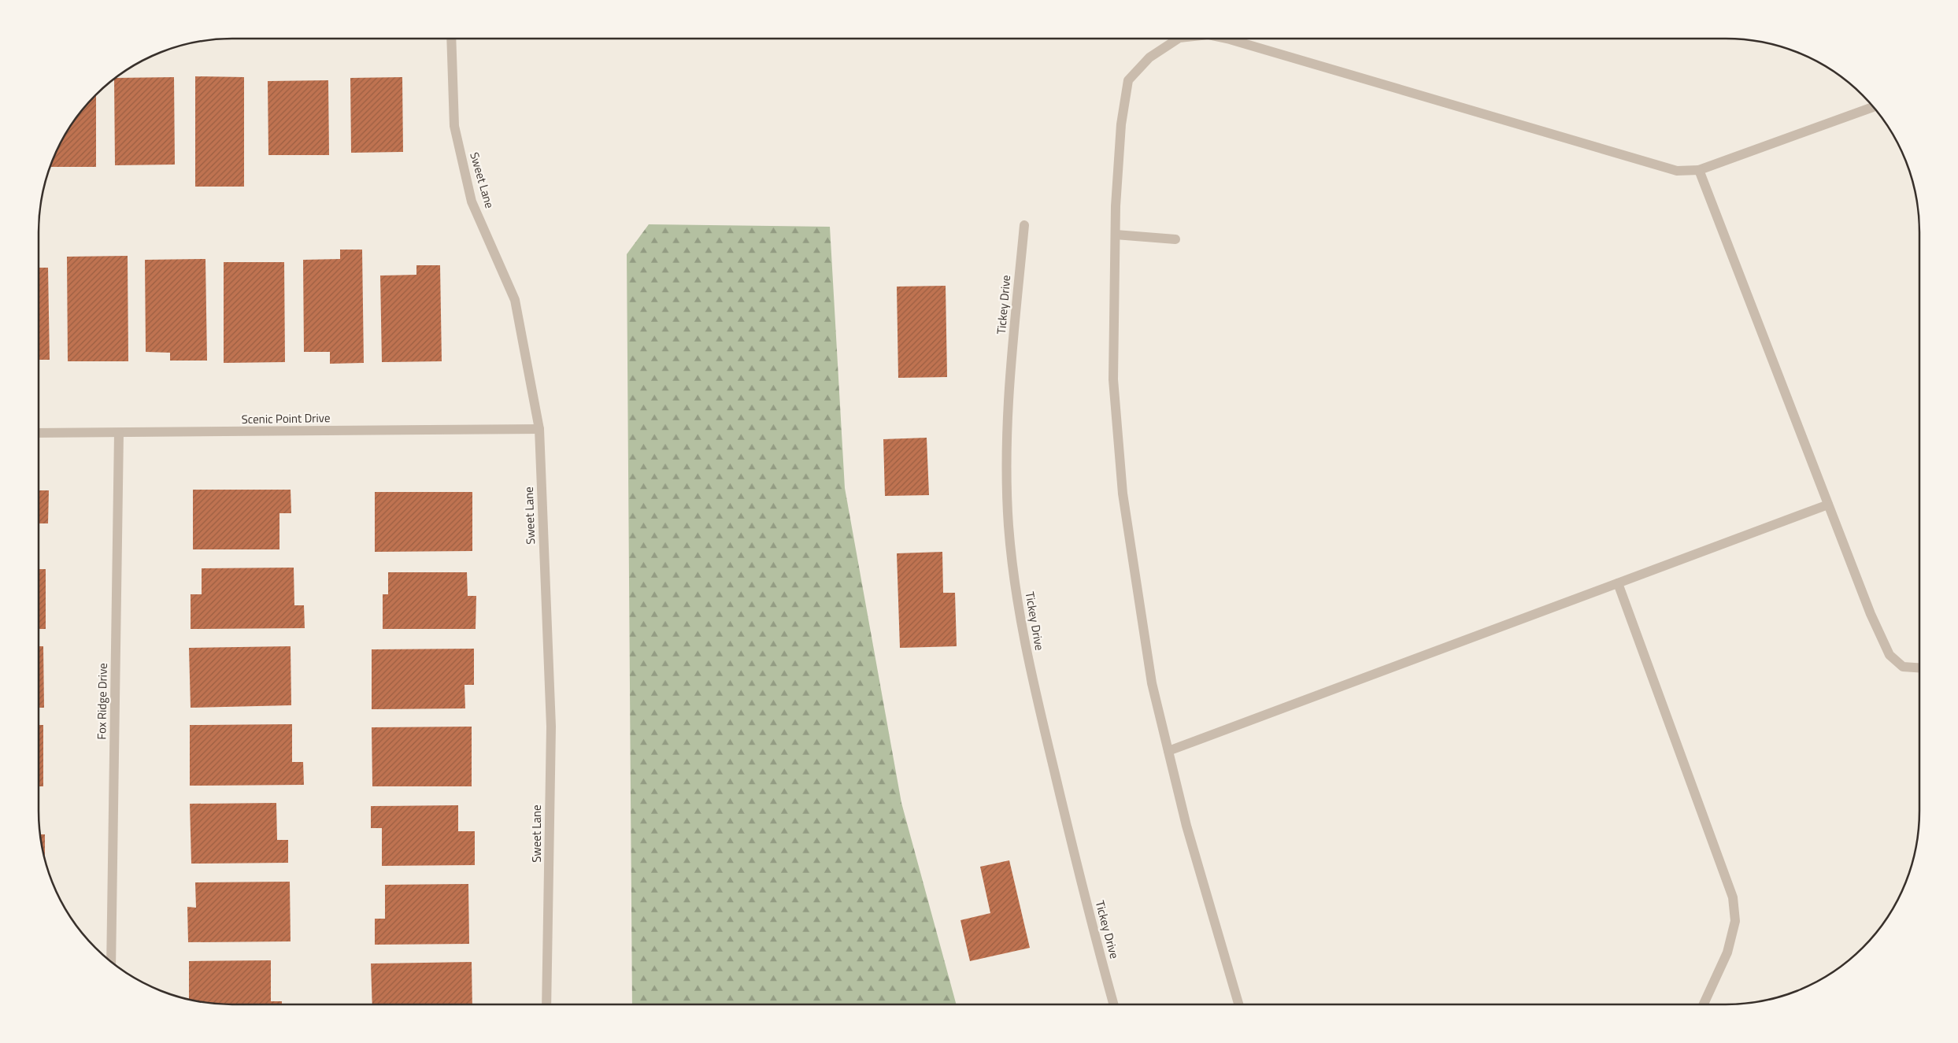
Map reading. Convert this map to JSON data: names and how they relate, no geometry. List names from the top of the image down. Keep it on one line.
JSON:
{"streets":{"street":["Sweet Lane","Tickey Drive","Scenic Point Drive","Fox Ridge Drive"]},"crossings":[["Sweet Lane","Scenic Point Drive"],["Scenic Point Drive","Fox Ridge Drive"]]}
